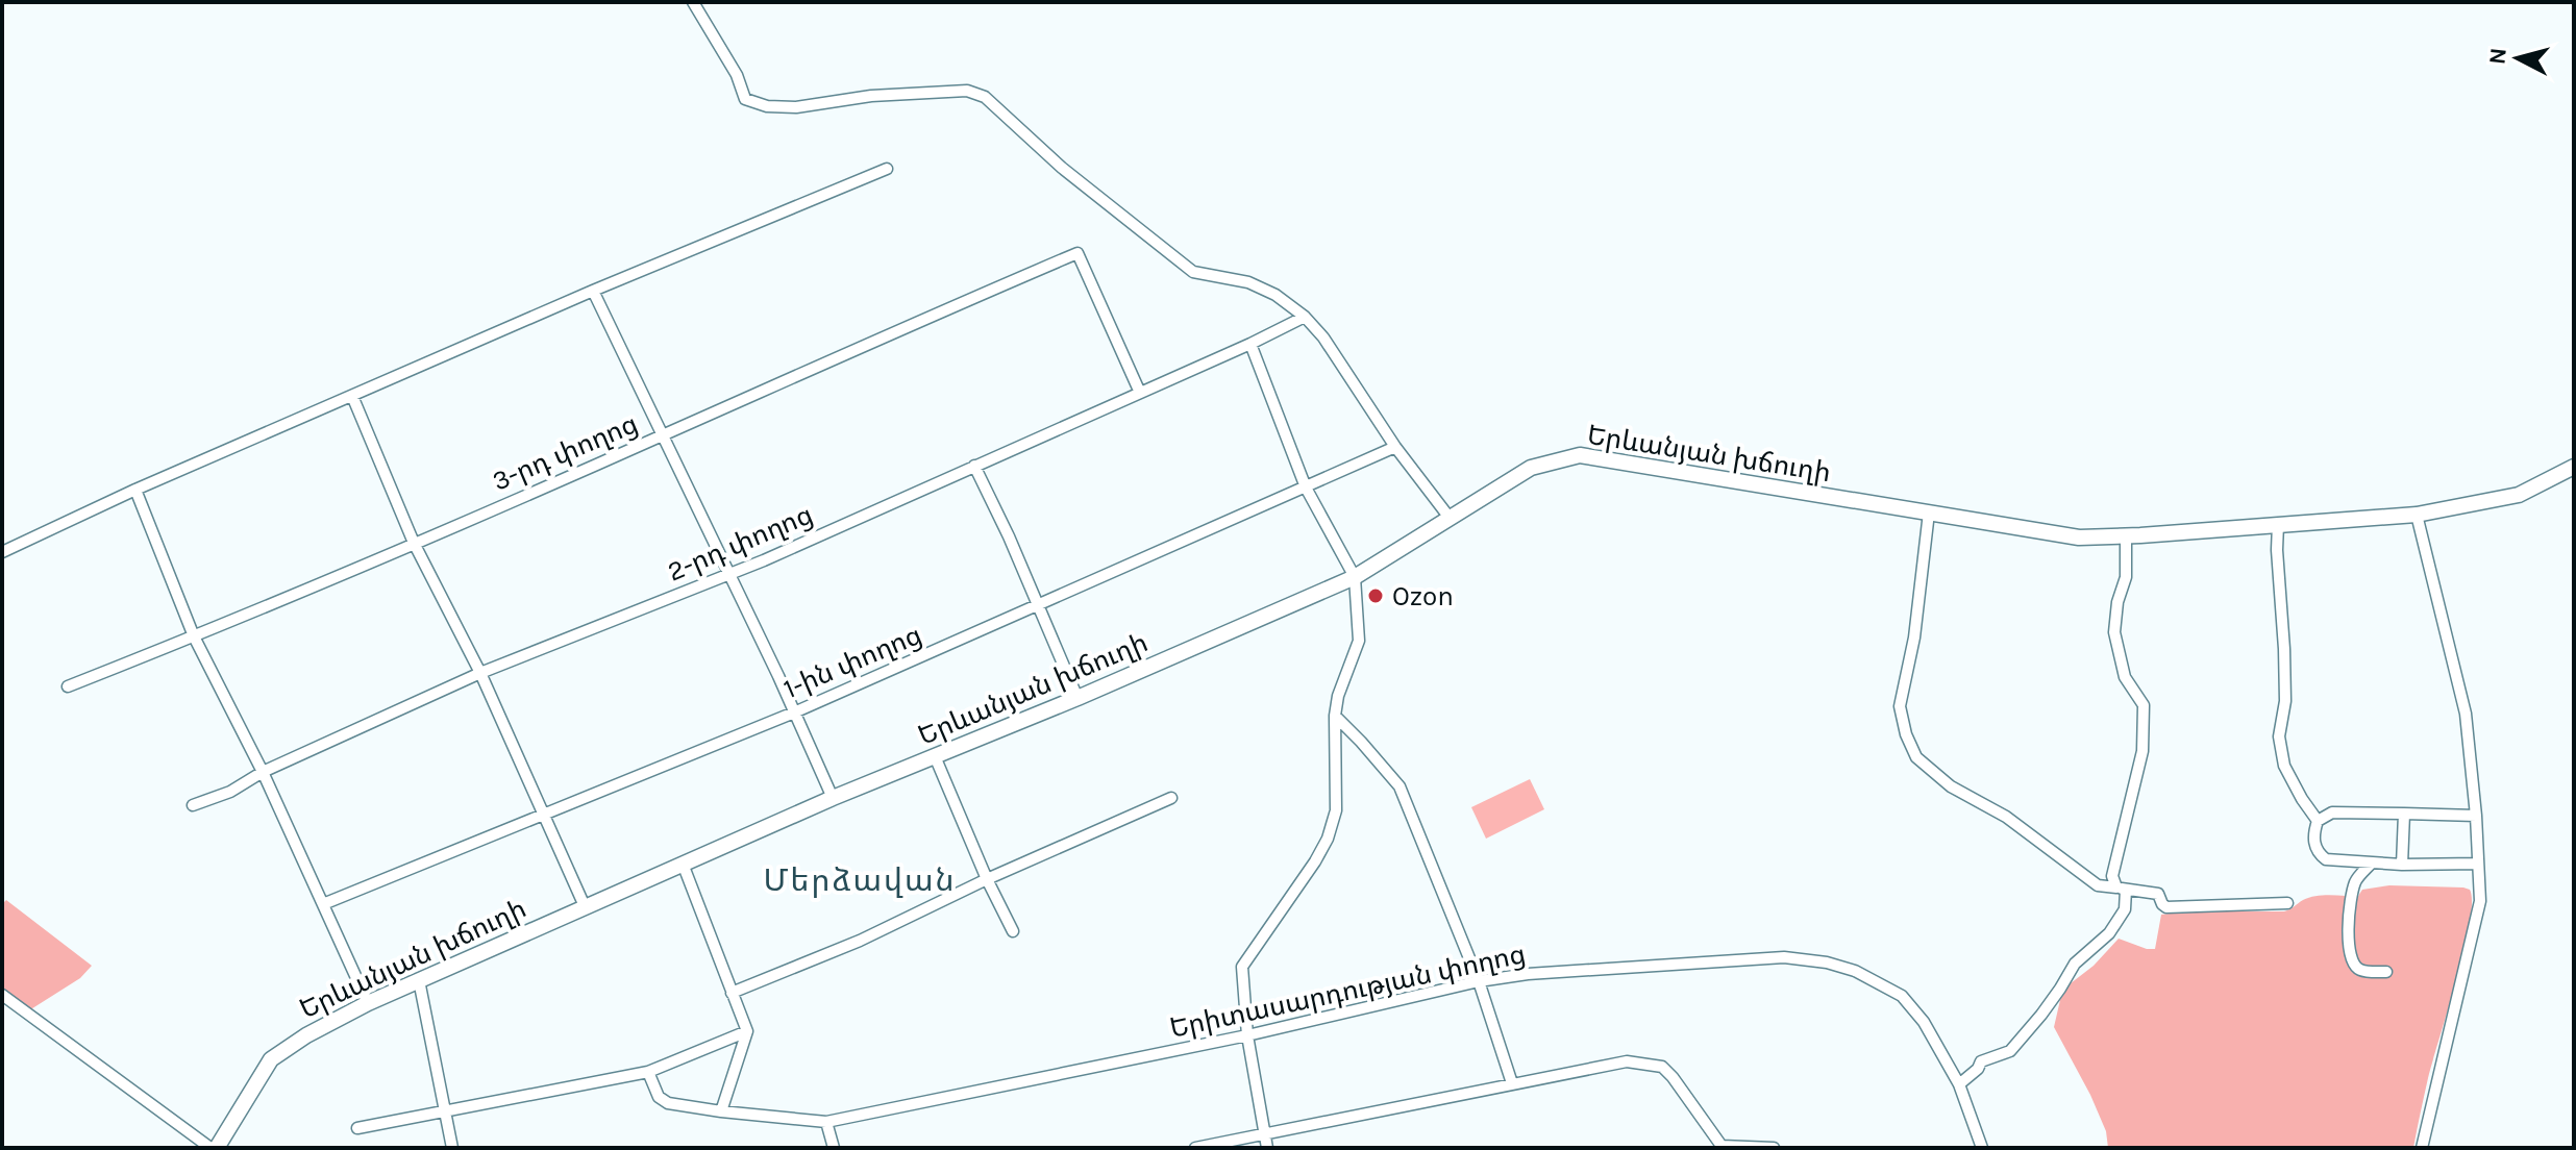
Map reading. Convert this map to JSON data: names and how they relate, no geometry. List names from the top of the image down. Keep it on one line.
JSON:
{"streets":{"main road":["Երևանյան խճուղի"],"street":["3-րդ փողոց","2-րդ փողոց","1-ին փողոց","Երիտասարդության փողոց"]},"crossings":[["3-րդ փողոց","2-րդ փողոց"]],"districts":["Մերձավան"],"places":["Ozon"],"north":"left"}
